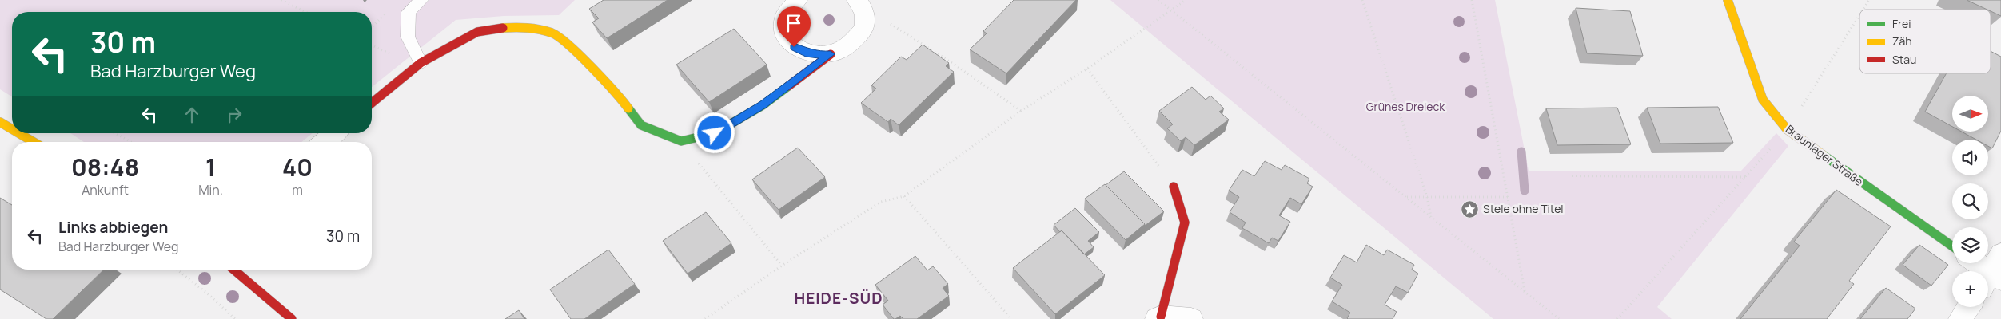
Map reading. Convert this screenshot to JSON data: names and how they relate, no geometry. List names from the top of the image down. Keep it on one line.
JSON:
{"streets":{"street":["Braunlager Straße"]},"districts":["HEIDE-SÜD"],"parks":["Grünes Dreieck"],"places":{"place":["Stele ohne Titel"]},"legend":["Frei","Zäh","Stau"],"north":"right","page":{"turn":["30 m","Bad Harzburger Weg"],"map_buttons":"+","eta":["08:48","Ankunft","1","Min.","40","m"],"list":[{"name":"Links abbiegen","note":"Bad Harzburger Weg","value":"30 m"}]}}
